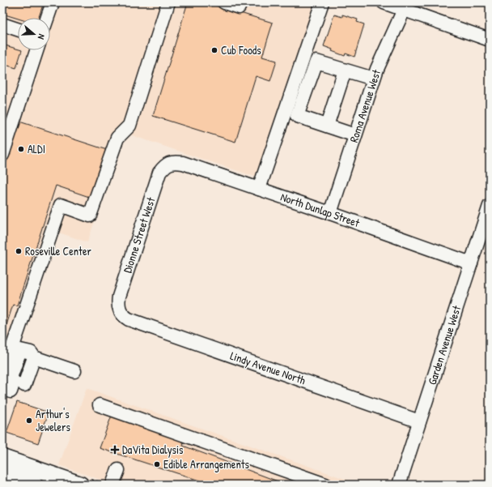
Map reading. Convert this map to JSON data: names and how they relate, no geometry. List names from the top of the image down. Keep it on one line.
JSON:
{"streets":{"street":["Roma Avenue West","North Dunlap Street","Dionne Street West","Garden Avenue West","Lindy Avenue North"]},"crossings":[["Roma Avenue West","North Dunlap Street"],["North Dunlap Street","Dionne Street West"],["North Dunlap Street","Garden Avenue West"],["Dionne Street West","Lindy Avenue North"],["Garden Avenue West","Lindy Avenue North"]],"places":{"other":["Cub Foods","ALDI","Roseville Center","Arthur's Jewelers","Edible Arrangements"],"health":["DaVita Dialysis"]},"north":"right"}
